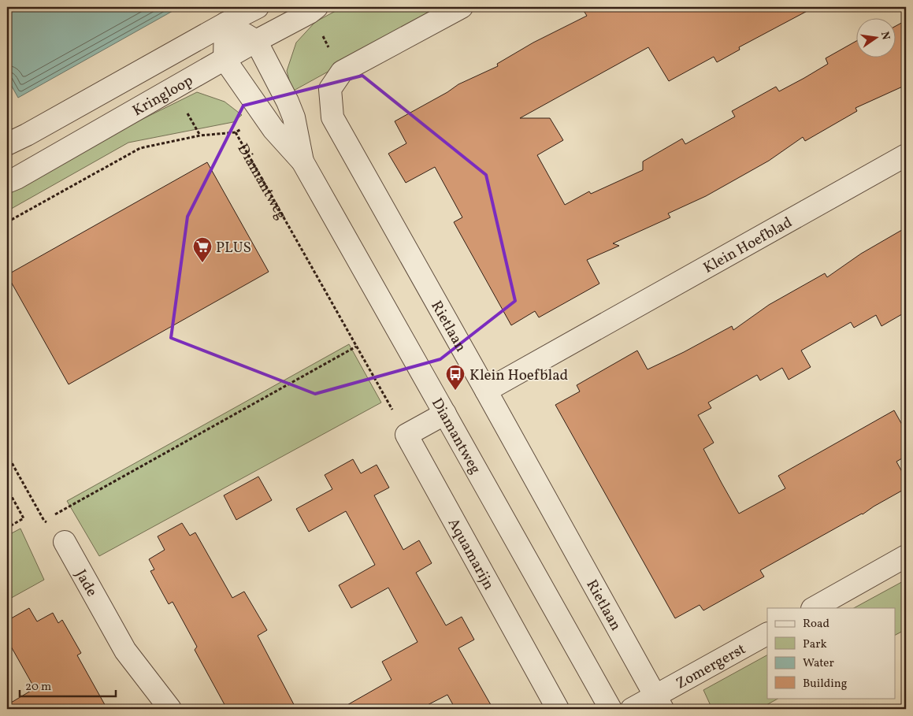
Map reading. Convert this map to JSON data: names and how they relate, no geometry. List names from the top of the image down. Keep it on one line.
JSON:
{"streets":{"street":["Kringloop","Diamantweg","Klein Hoefblad","Rietlaan","Aquamarijn","Jade","Zomergerst"]},"crossings":[["Kringloop","Diamantweg"],["Diamantweg","Aquamarijn"],["Klein Hoefblad","Rietlaan"],["Rietlaan","Zomergerst"]],"places":{"supermarket":["PLUS"],"bus stop":["Klein Hoefblad"]},"legend":["Road","Park","Water","Building"],"scale_bar":"20 m","north":"right"}
